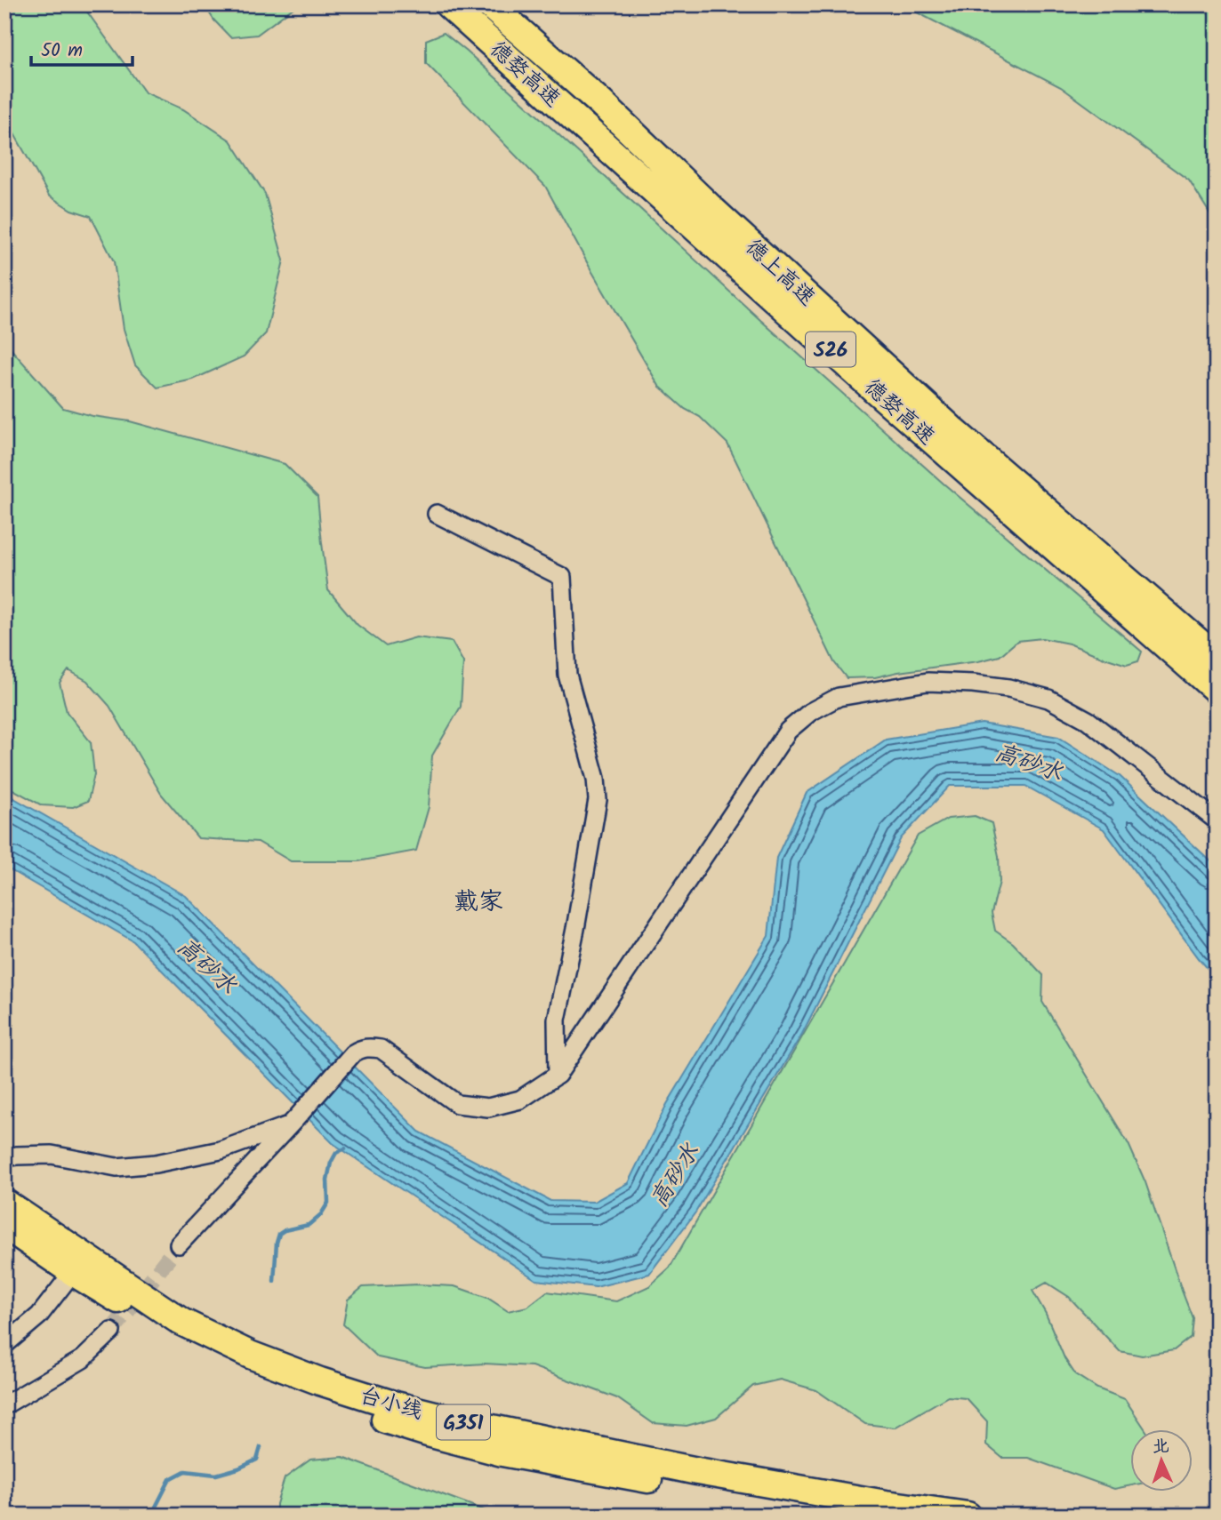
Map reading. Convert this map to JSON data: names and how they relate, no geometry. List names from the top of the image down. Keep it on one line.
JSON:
{"streets":{"highway":["德婺高速","德上高速","S26","台小线","G351"]},"districts":["戴家"],"water":["高砂水"],"scale_bar":"50 m","north":"top"}
